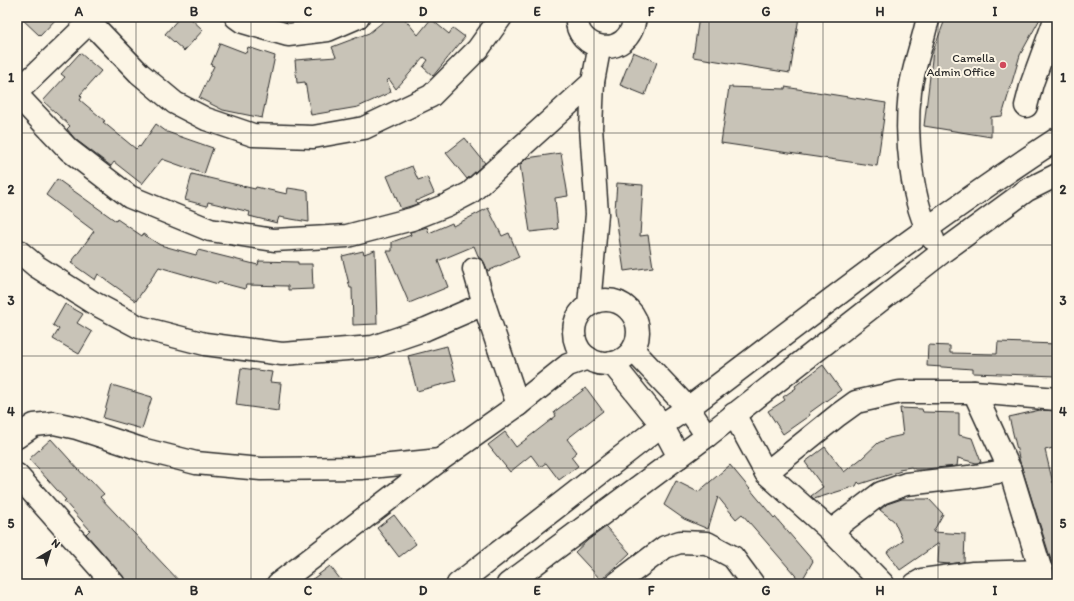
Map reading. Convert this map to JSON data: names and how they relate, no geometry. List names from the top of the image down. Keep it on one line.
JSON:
{"places":["Camella Admin Office"],"north":"top right","grid":{"columns":["A","B","C","D","E","F","G","H","I"],"rows":["1","2","3","4","5"]}}
